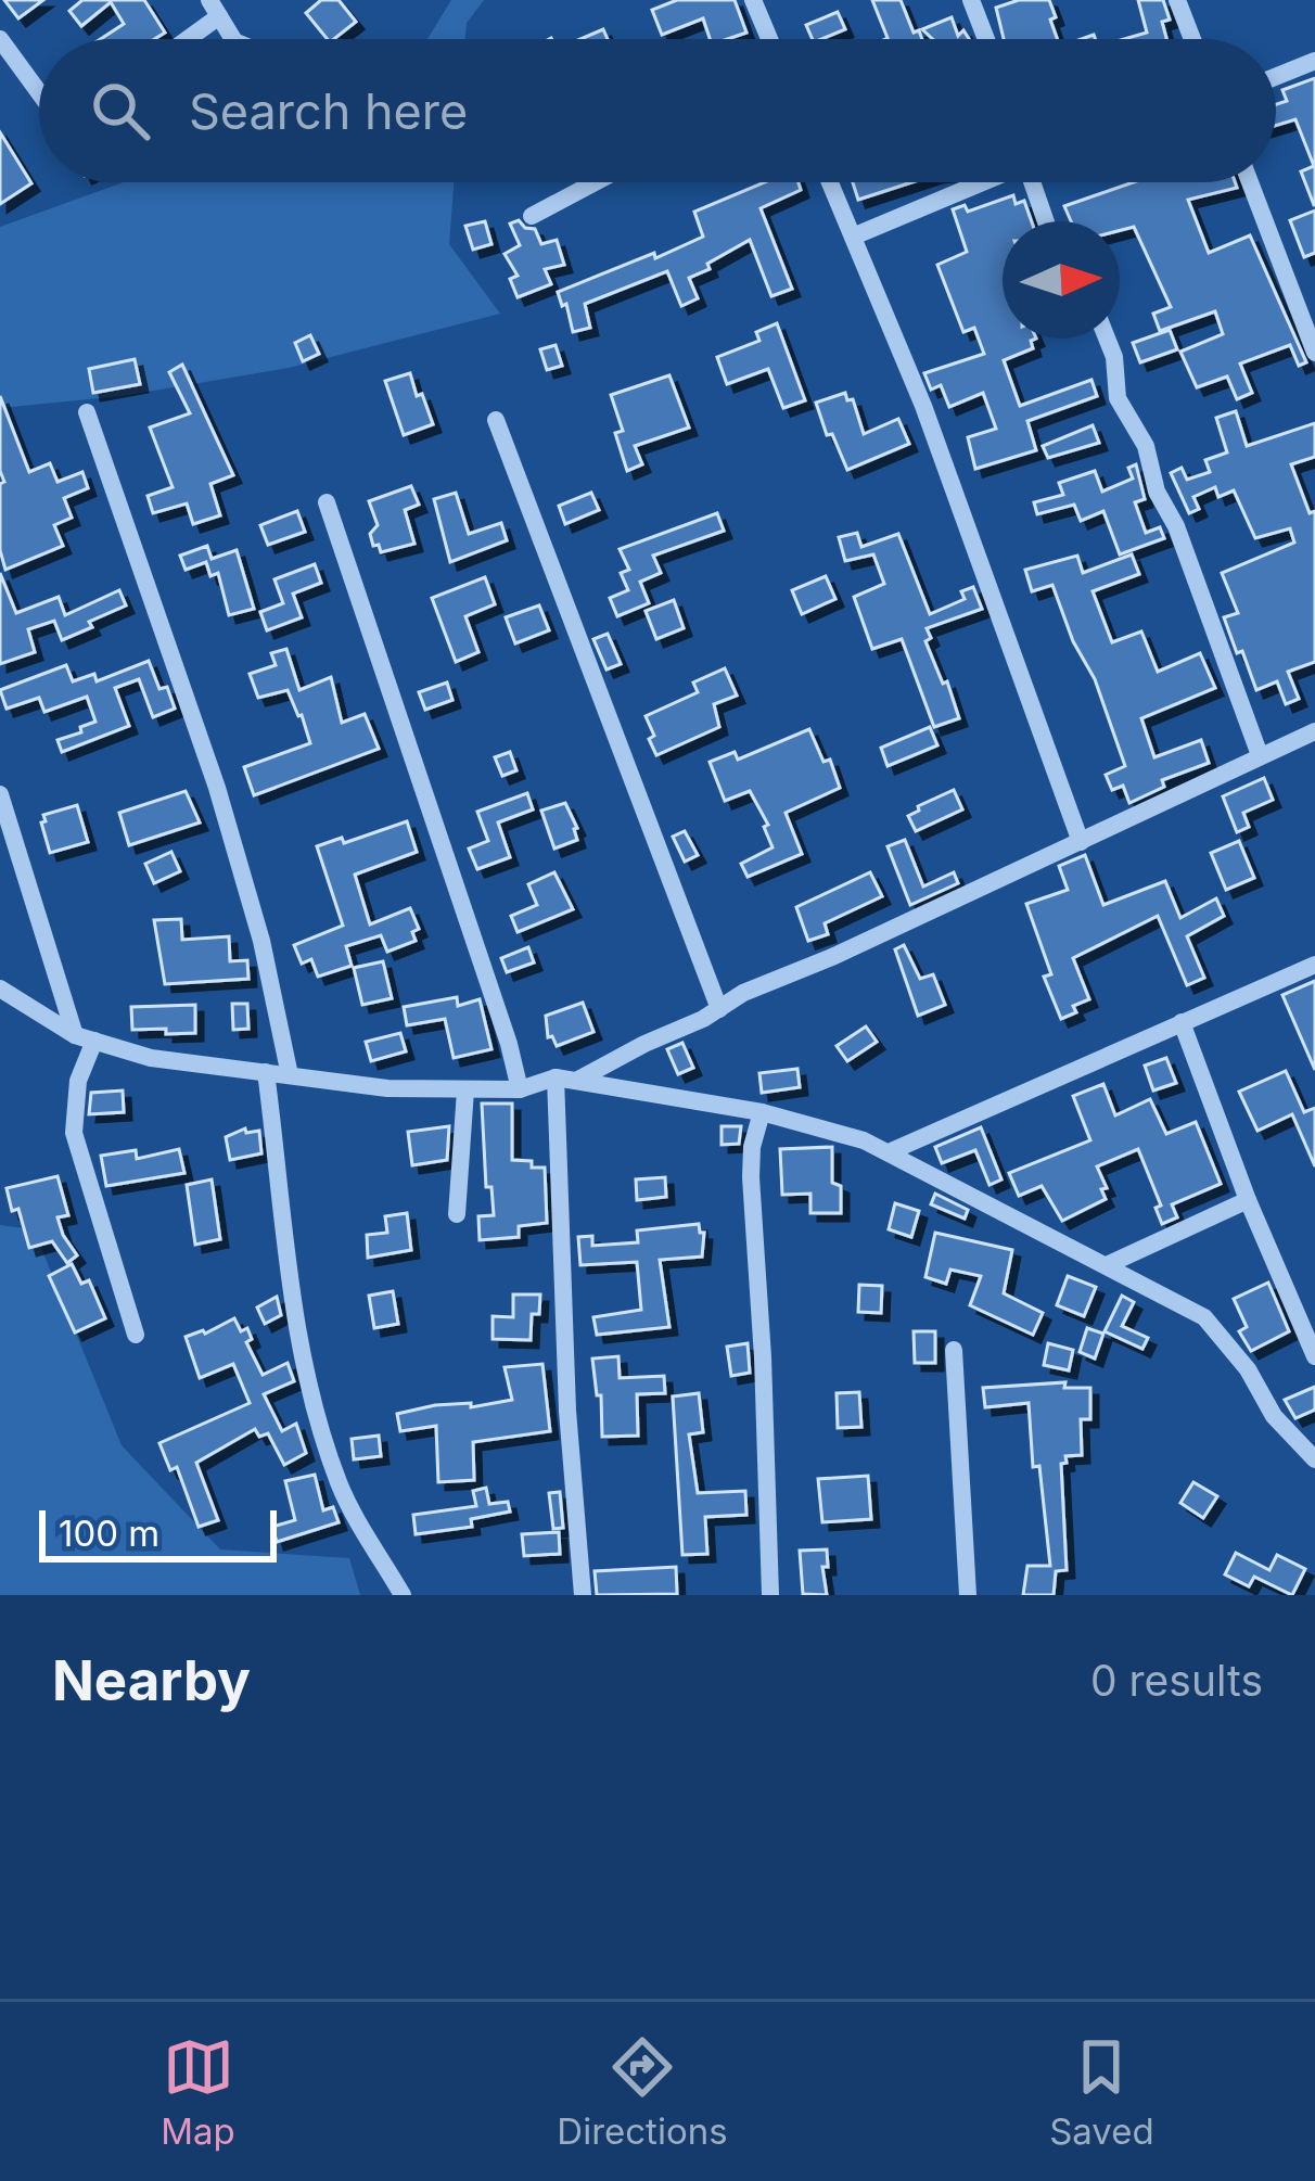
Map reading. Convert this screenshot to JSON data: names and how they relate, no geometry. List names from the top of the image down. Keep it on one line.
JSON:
{"scale_bar":"100 m","north":"right","page":{"search":"Search here","scale":"100 m","heading":["Nearby","0 results"],"nav":["Map","Directions","Saved"]}}
